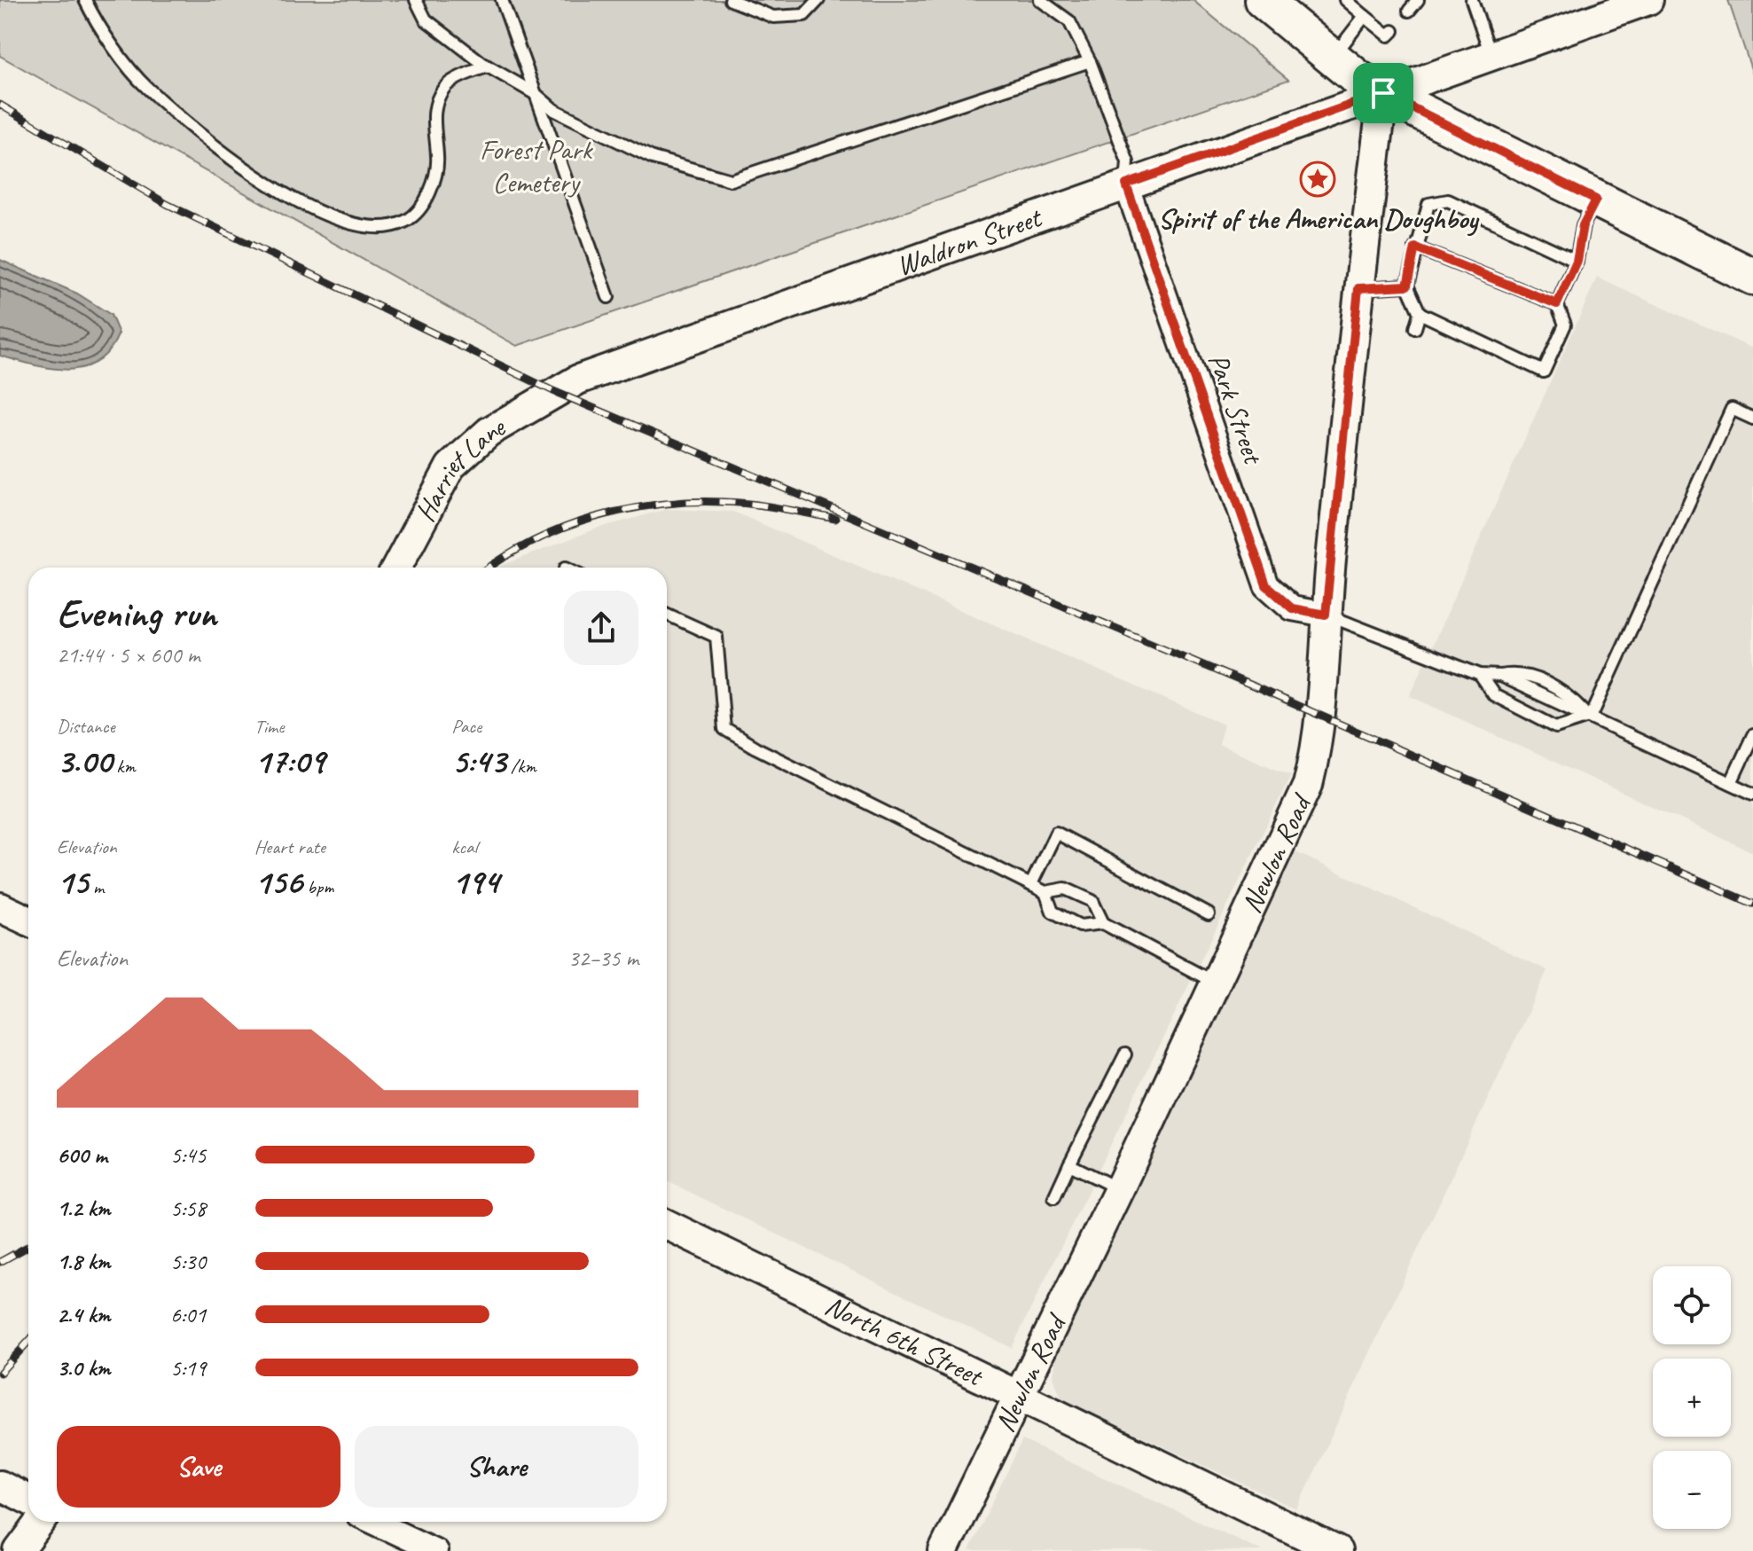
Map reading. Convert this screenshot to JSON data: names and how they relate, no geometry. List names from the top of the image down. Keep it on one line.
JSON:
{"streets":{"street":["Waldron Street","Park Street","Harriet Lane","Newlon Road","North 6th Street"]},"crossings":[["Waldron Street","Park Street"],["Waldron Street","Harriet Lane"],["Waldron Street","Newlon Road"],["Park Street","Newlon Road"],["Newlon Road","North 6th Street"]],"parks":["Forest Park Cemetery"],"places":{"place":["Spirit of the American Doughboy"]},"page":{"heading":["Evening run","21:44 · 5 × 600 m"],"stats":[["Distance","3.00 km"],["Time","17:09"],["Pace","5:43 /km"],["Elevation","15 m"],["Heart rate","156 bpm"],["kcal","194"]],"chart":["Elevation","32–35 m"],"list":[{"name":"600 m","note":"5:45"},{"name":"1.2 km","note":"5:58"},{"name":"1.8 km","note":"5:30"},{"name":"2.4 km","note":"6:01"},{"name":"3.0 km","note":"5:19"}],"map_buttons":["+","−"],"buttons":["Save","Share"]}}
